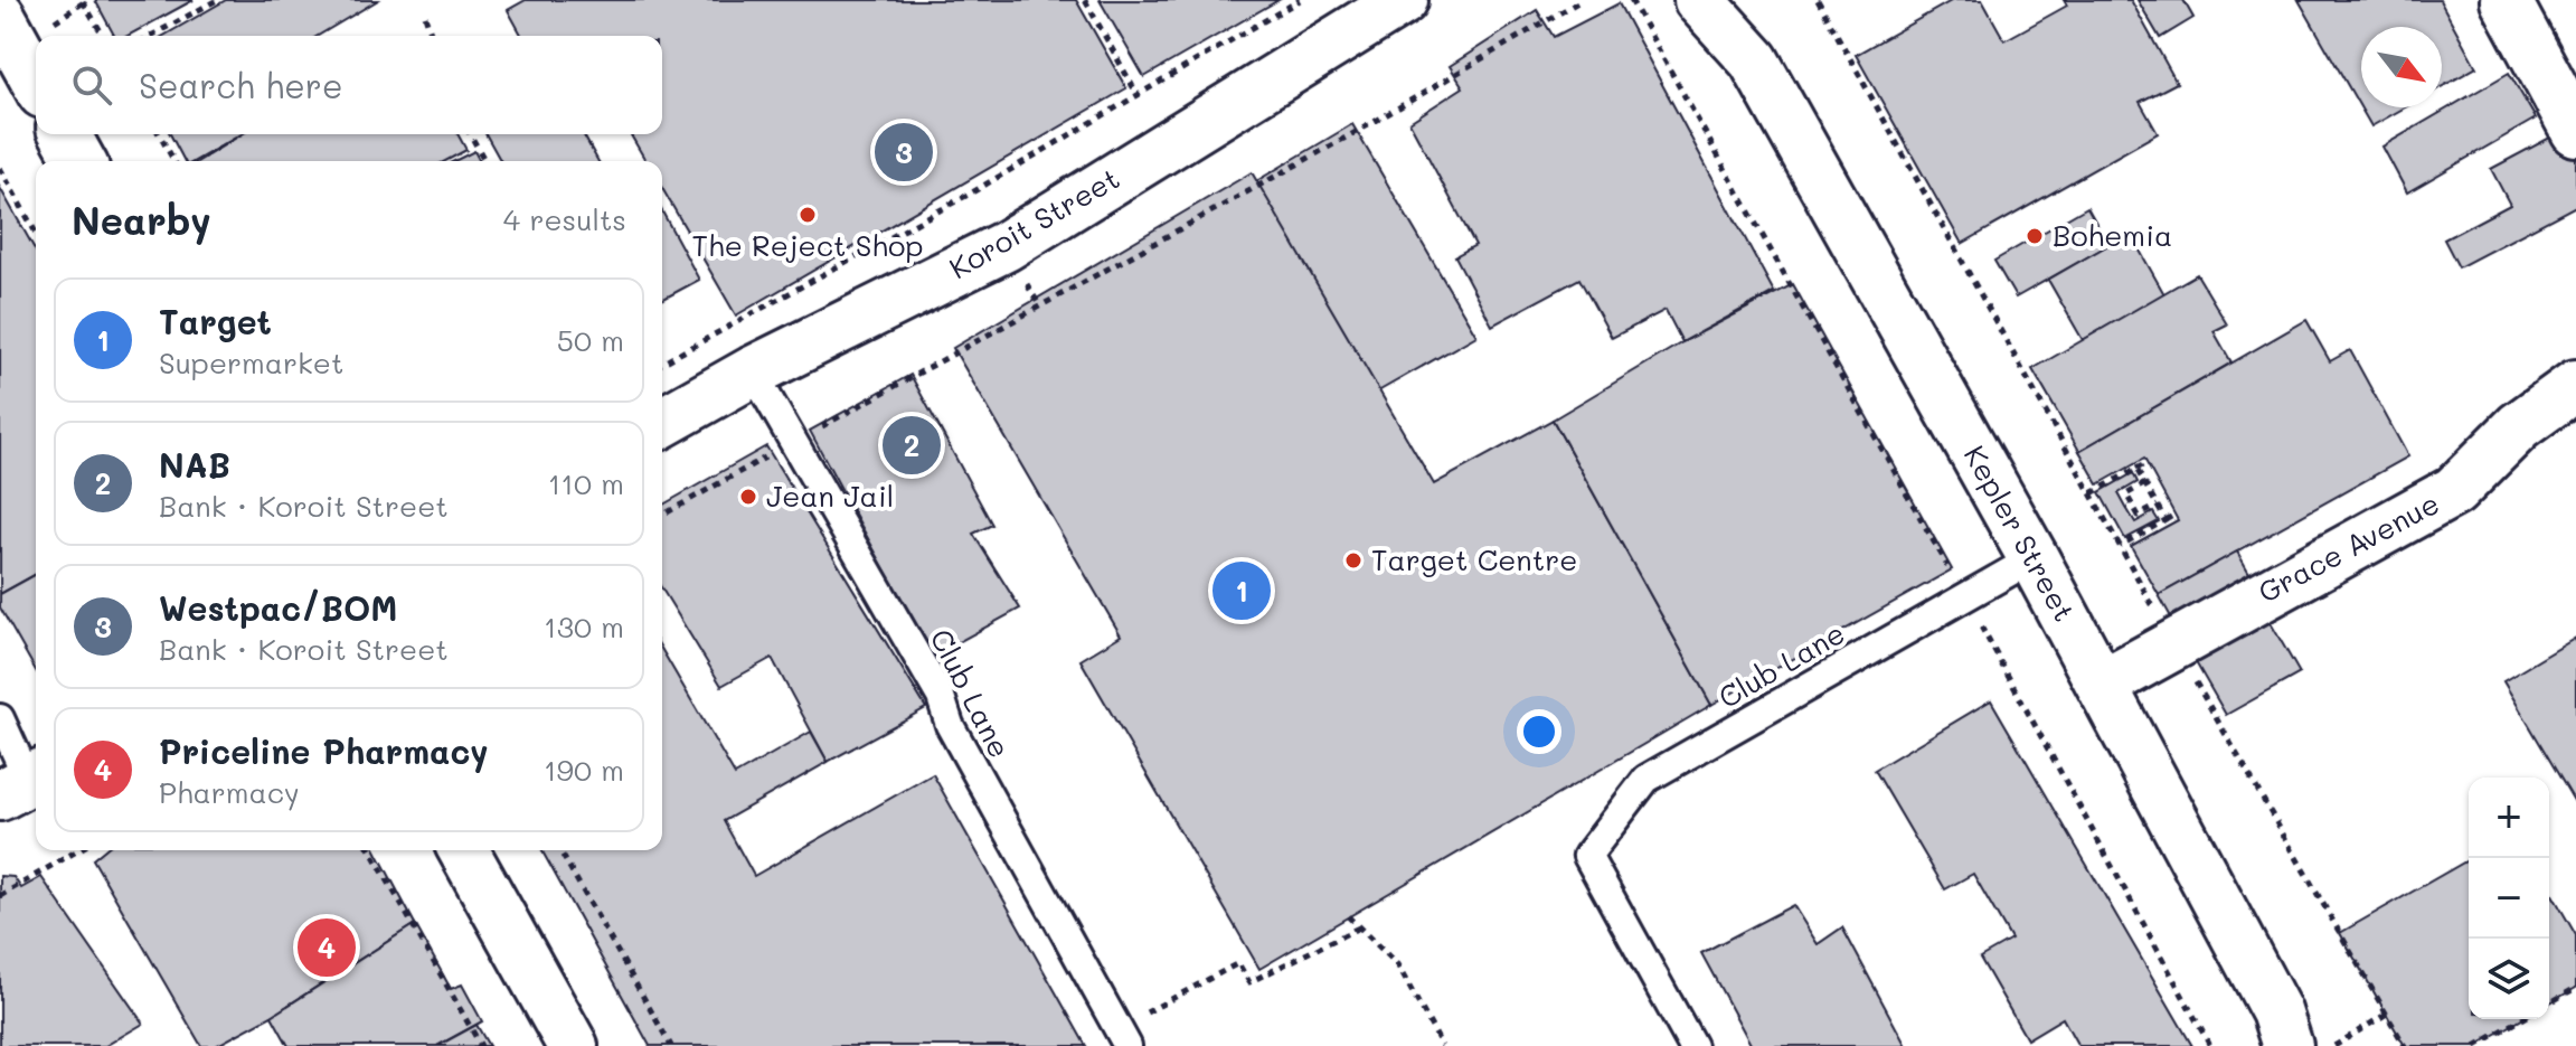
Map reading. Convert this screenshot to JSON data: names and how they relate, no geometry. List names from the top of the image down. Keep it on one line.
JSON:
{"streets":{"street":["Koroit Street","Kepler Street","Grace Avenue"],"lane":["Club Lane"]},"crossings":[["Koroit Street","Club Lane"],["Kepler Street","Grace Avenue"],["Kepler Street","Club Lane"]],"places":["The Reject Shop","Bohemia","Jean Jail","Target Centre"],"north":"bottom right","page":{"search":"Search here","pins":["3","2","1","4"],"heading":["Nearby","4 results"],"list":[{"mark":"1","name":"Target","note":"Supermarket","value":"50 m"},{"mark":"2","name":"NAB","note":"Bank · Koroit Street","value":"110 m"},{"mark":"3","name":"Westpac/BOM","note":"Bank · Koroit Street","value":"130 m"},{"mark":"4","name":"Priceline Pharmacy","note":"Pharmacy","value":"190 m"}],"map_buttons":["+","−"]}}
